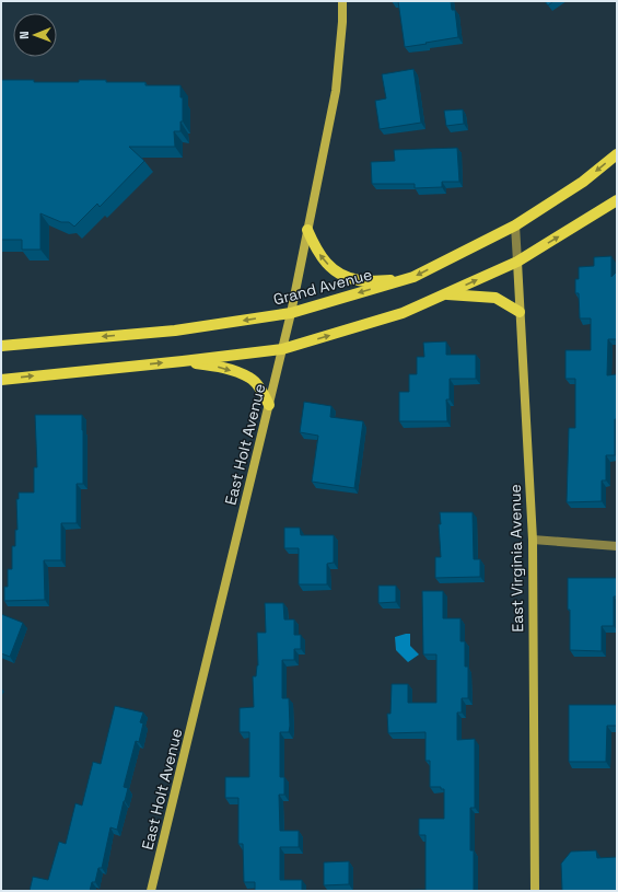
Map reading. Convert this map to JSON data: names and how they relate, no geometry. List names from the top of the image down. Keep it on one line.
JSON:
{"streets":{"main road":["Grand Avenue"],"street":["East Holt Avenue","East Virginia Avenue"]},"crossings":[["Grand Avenue","East Holt Avenue"],["Grand Avenue","East Virginia Avenue"]],"north":"left"}
